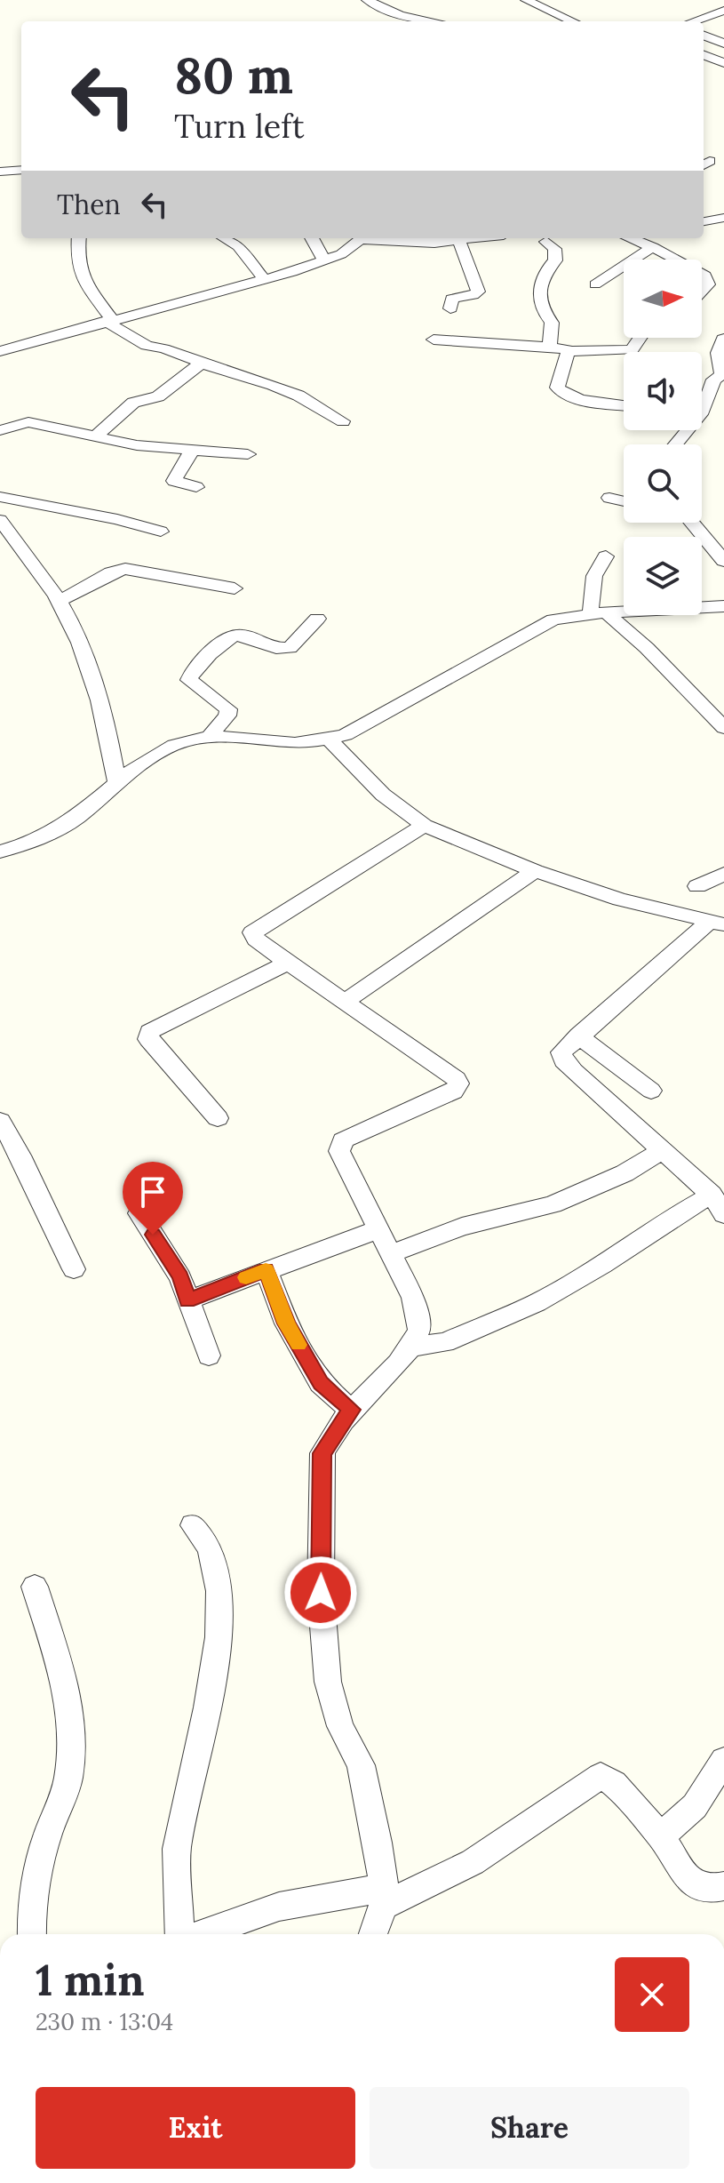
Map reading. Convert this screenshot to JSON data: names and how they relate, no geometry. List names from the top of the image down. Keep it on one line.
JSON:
{"north":"right","page":{"turn":["80 m","Turn left"],"then":"Then","heading":["1 min","230 m · 13:04"],"buttons":["Exit","Share"]}}
